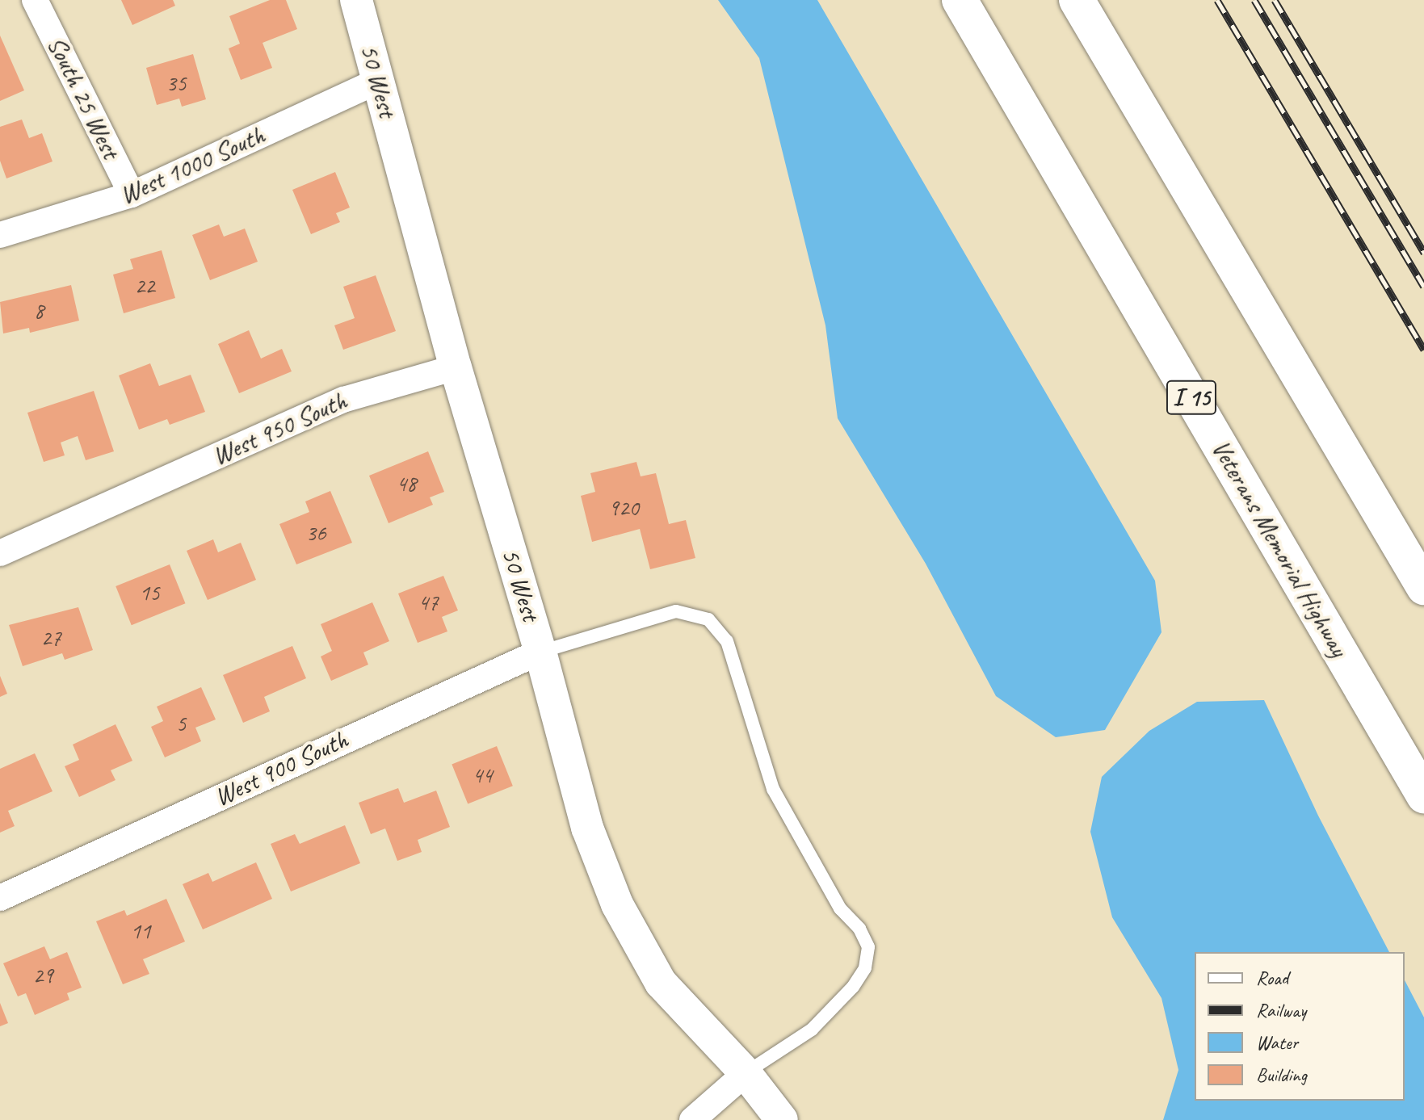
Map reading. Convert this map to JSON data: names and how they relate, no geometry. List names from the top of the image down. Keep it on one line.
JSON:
{"streets":{"highway":["I 15","Veterans Memorial Highway"],"street":["50 West","South 25 West","West 1000 South","West 950 South","West 900 South"]},"crossings":[["50 West","West 1000 South"],["50 West","West 950 South"],["50 West","West 900 South"],["South 25 West","West 1000 South"]],"house_numbers":["35","22","8","48","920","36","15","47","27","5","44","11","29"],"legend":["Road","Railway","Water","Building"]}
